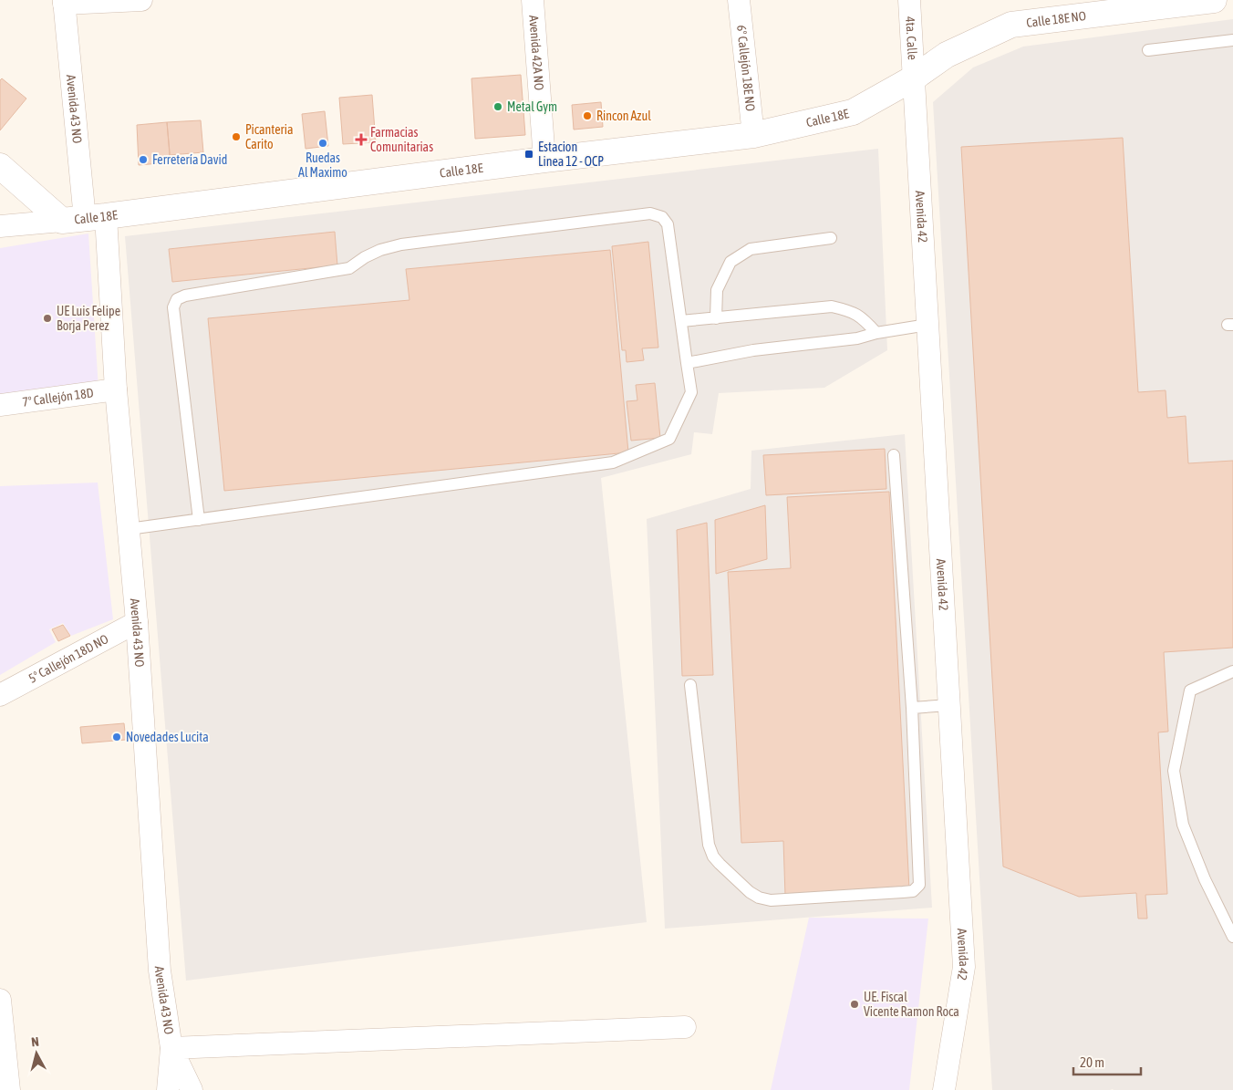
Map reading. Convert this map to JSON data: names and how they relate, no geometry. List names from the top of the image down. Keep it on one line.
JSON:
{"streets":{"street":["Calle 18E NO","4ta. Calle","Avenida 42A NO","6° Callejón 18E NO","Avenida 43 NO","Calle 18E","Avenida 42","7° Callejón 18D","5° Callejón 18D NO"]},"crossings":[["Calle 18E NO","4ta. Calle"],["Calle 18E NO","Calle 18E"],["Calle 18E NO","Avenida 42"],["4ta. Calle","Calle 18E"],["4ta. Calle","Avenida 42"],["Avenida 42A NO","Calle 18E"],["6° Callejón 18E NO","Calle 18E"],["Avenida 43 NO","Calle 18E"],["Avenida 43 NO","7° Callejón 18D"],["Avenida 43 NO","5° Callejón 18D NO"],["Calle 18E","Avenida 42"]],"places":{"other":["Metal Gym","Rincon Azul","Picanteria Carito","Ruedas Al Maximo","Ferretería David","UE Luis Felipe Borja Perez","Novedades Lucita","UE. Fiscal Vicente Ramon Roca"],"health":["Farmacias Comunitarias"],"transit":["Estacion Linea 12 - OCP"]},"scale_bar":"20 m","north":"top"}
